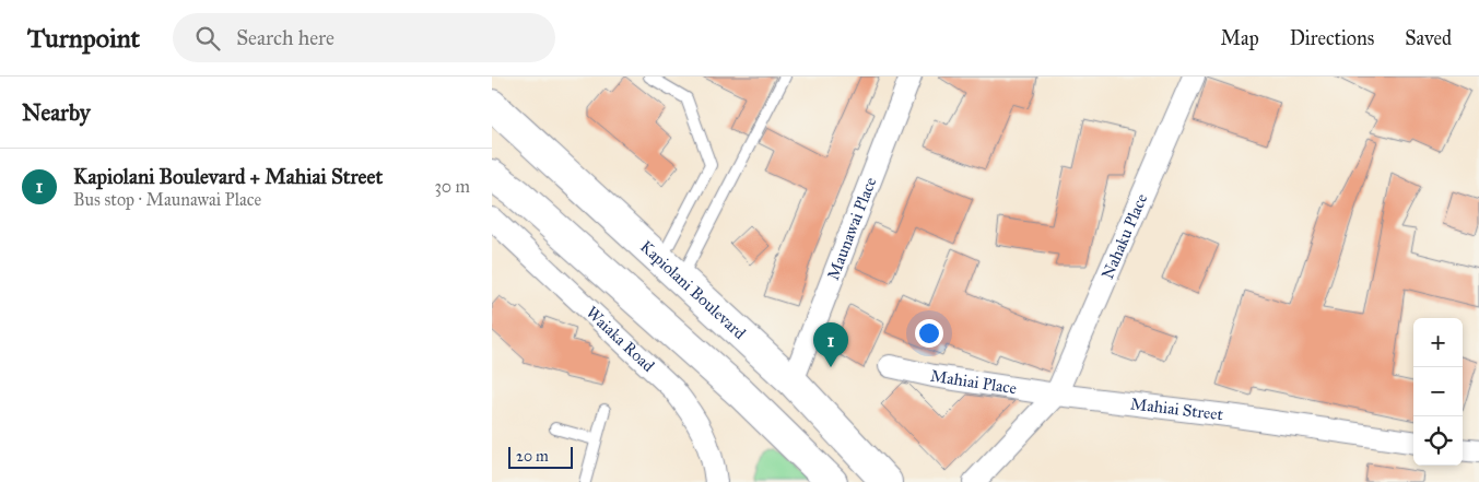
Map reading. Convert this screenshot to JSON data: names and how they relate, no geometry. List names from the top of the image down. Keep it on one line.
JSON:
{"streets":{"main road":["Kapiolani Boulevard"],"street":["Maunawai Place","Nahaku Place","Waiaka Road","Mahiai Place","Mahiai Street"]},"crossings":[["Maunawai Place","Kapiolani Boulevard"],["Nahaku Place","Mahiai Place"],["Nahaku Place","Mahiai Street"],["Mahiai Place","Mahiai Street"]],"scale_bar":"20 m","page":{"header":"Turnpoint","search":"Search here","nav":["Map","Directions","Saved"],"heading":"Nearby","list":[{"mark":"1","name":"Kapiolani Boulevard + Mahiai Street","note":"Bus stop · Maunawai Place","value":"30 m"}],"map_buttons":["+","−"],"pins":"1","scale":"20 m"}}
